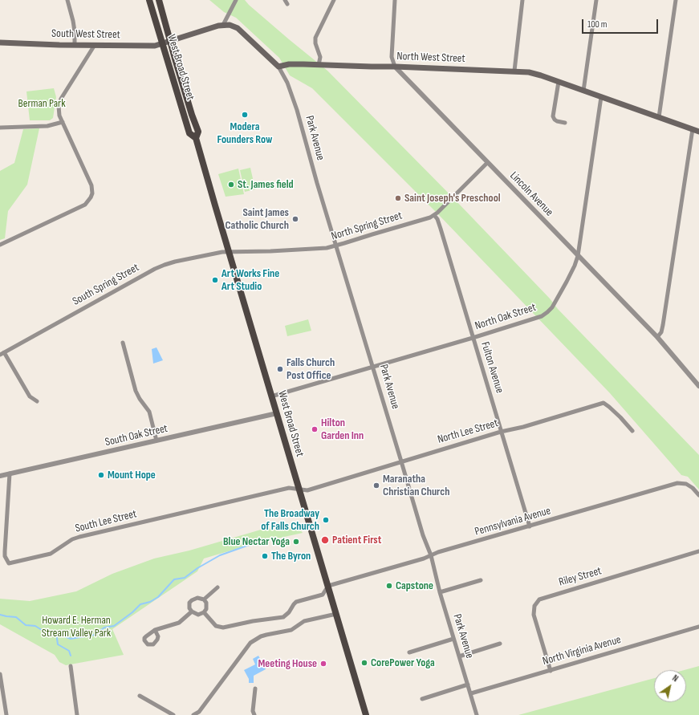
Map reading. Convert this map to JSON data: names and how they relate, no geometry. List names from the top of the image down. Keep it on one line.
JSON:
{"streets":{"main road":["South West Street","North West Street","West Broad Street"],"street":["Park Avenue","Lincoln Avenue","North Spring Street","South Spring Street","North Oak Street","Fulton Avenue","North Lee Street","South Oak Street","South Lee Street","Pennsylvania Avenue","Riley Street","North Virginia Avenue"]},"crossings":[["South West Street","West Broad Street"],["North West Street","Park Avenue"],["North West Street","Lincoln Avenue"],["North West Street","North Oak Street"],["West Broad Street","North Spring Street"],["West Broad Street","South Spring Street"],["West Broad Street","North Oak Street"],["West Broad Street","North Lee Street"],["West Broad Street","South Oak Street"],["West Broad Street","South Lee Street"],["West Broad Street","Pennsylvania Avenue"],["Park Avenue","North Spring Street"],["Park Avenue","North Oak Street"],["Park Avenue","North Lee Street"],["Park Avenue","Pennsylvania Avenue"],["Park Avenue","North Virginia Avenue"],["Lincoln Avenue","North Spring Street"],["Lincoln Avenue","North Oak Street"],["North Spring Street","South Spring Street"],["North Spring Street","Fulton Avenue"],["North Oak Street","Fulton Avenue"],["Fulton Avenue","North Lee Street"],["Fulton Avenue","Pennsylvania Avenue"],["North Lee Street","South Lee Street"],["South Oak Street","South Lee Street"],["Riley Street","North Virginia Avenue"]],"parks":["Berman Park","Howard E. Herman Stream Valley Park"],"places":["Modera Founders Row","St. James field","Saint Joseph's Preschool","Saint James Catholic Church","Art Works Fine Art Studio","Falls Church Post Office","Hilton Garden Inn","Mount Hope","Maranatha Christian Church","The Broadway of Falls Church","Patient First","Blue Nectar Yoga","The Byron","Capstone","CorePower Yoga","Meeting House"],"scale_bar":"100 m","north":"top right"}
